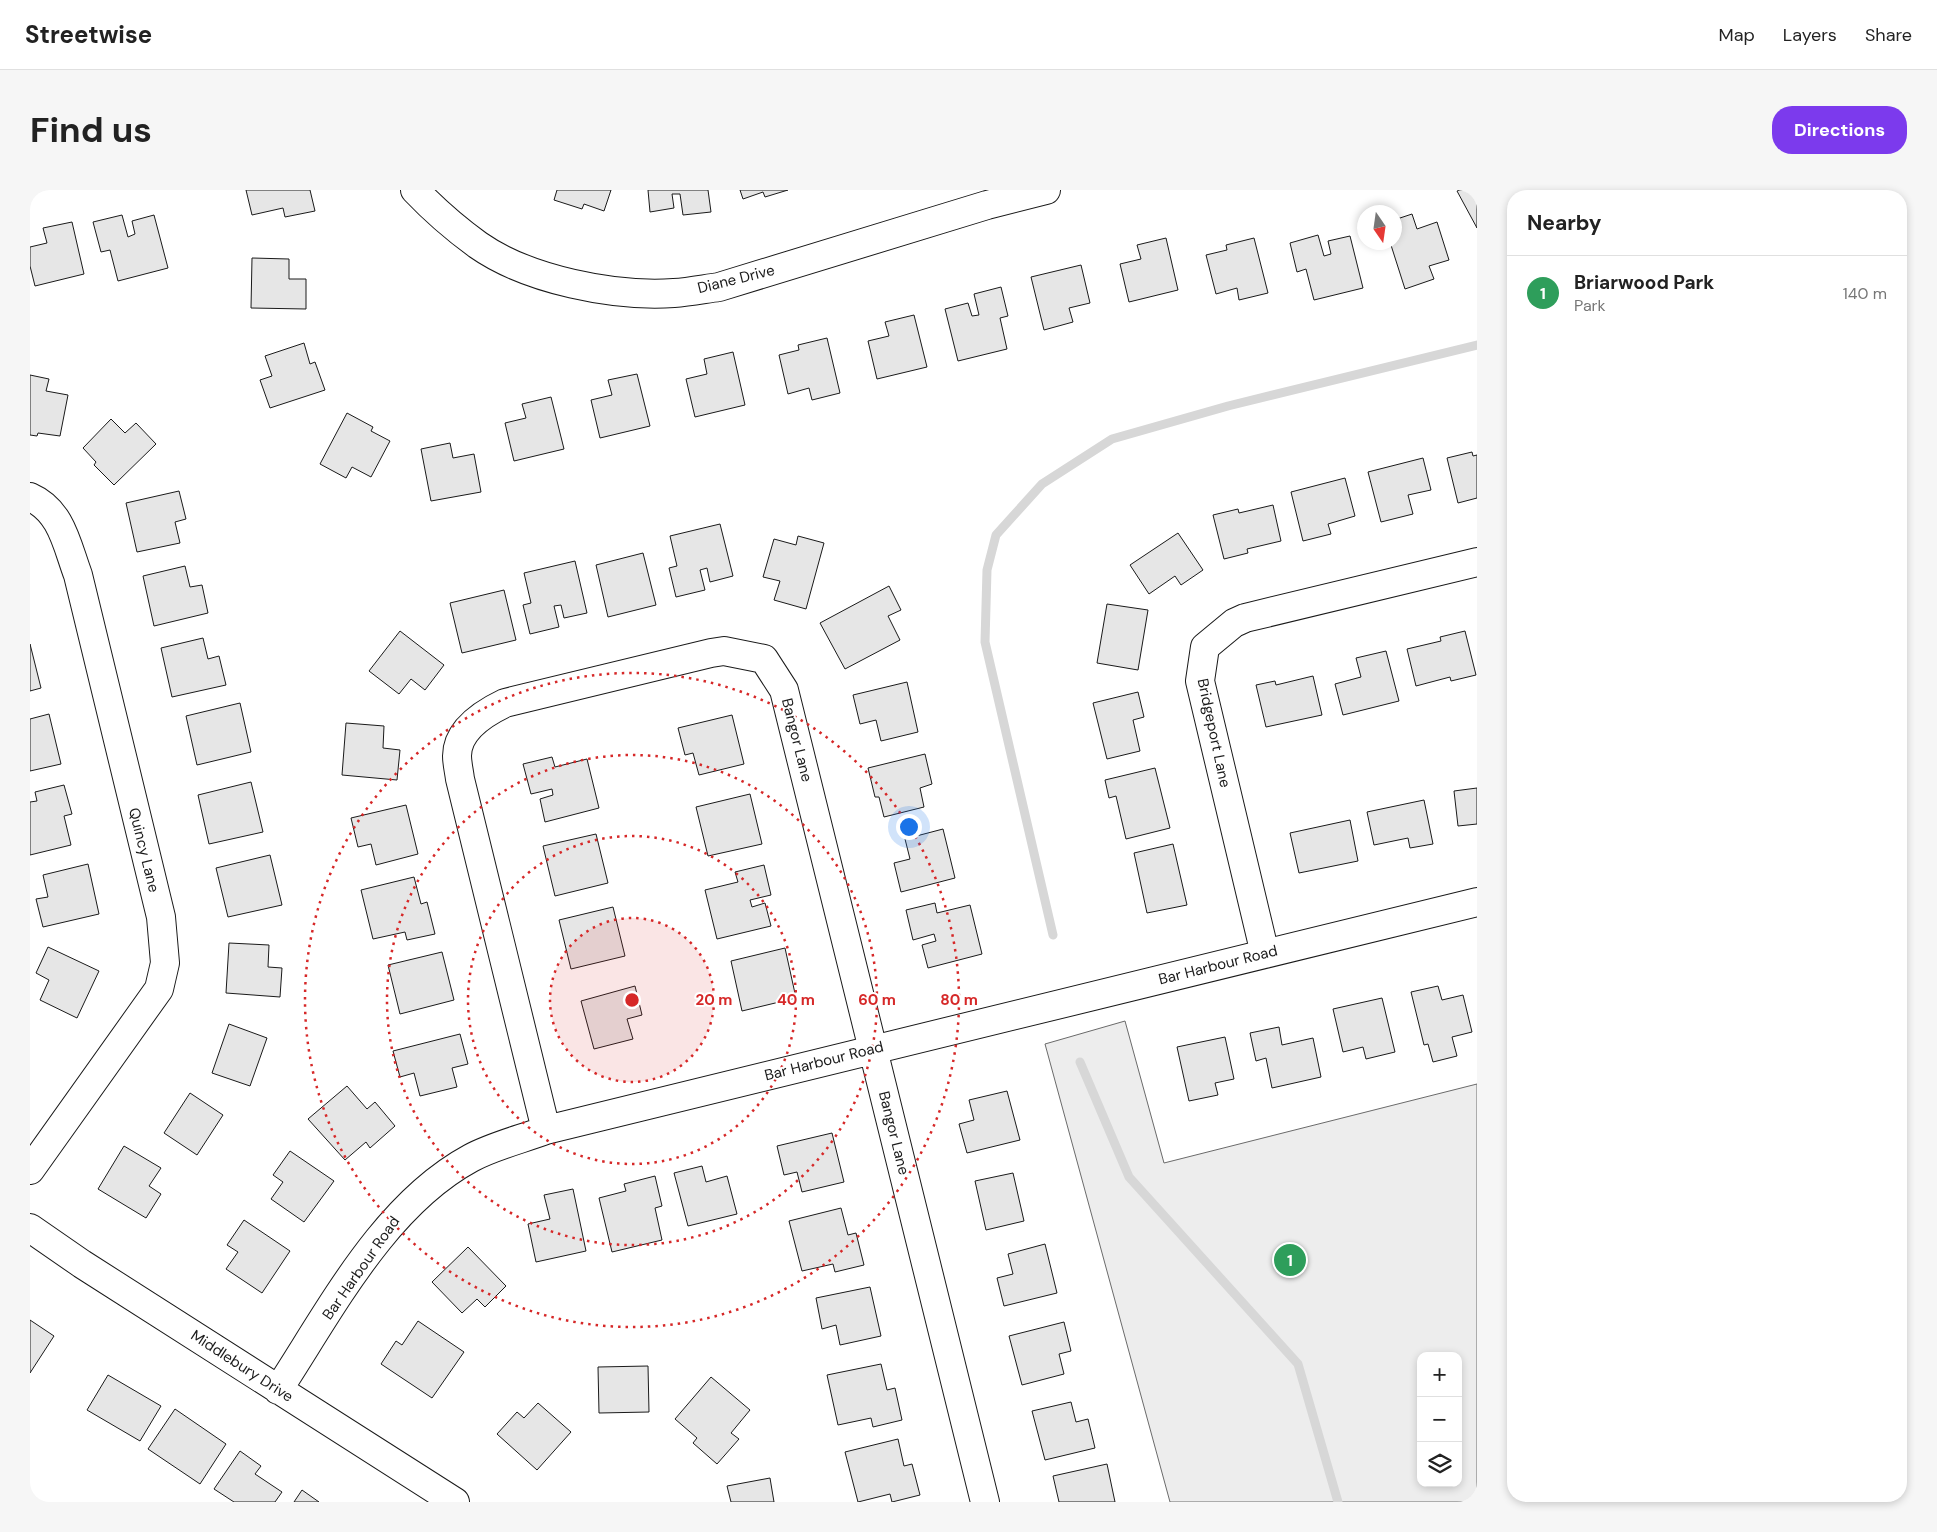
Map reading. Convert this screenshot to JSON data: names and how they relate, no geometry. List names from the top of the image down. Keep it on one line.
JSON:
{"streets":{"street":["Diane Drive","Bridgeport Lane","Bangor Lane","Quincy Lane","Bar Harbour Road","Middlebury Drive"]},"crossings":[["Bridgeport Lane","Bar Harbour Road"],["Bangor Lane","Bar Harbour Road"],["Bar Harbour Road","Middlebury Drive"]],"north":"bottom","page":{"header":"Streetwise","nav":["Map","Layers","Share"],"buttons":"Directions","title":"Find us","heading":"Nearby","list":[{"mark":"1","name":"Briarwood Park","note":"Park","value":"140 m"}],"pins":"1","map_buttons":["+","−"]},"rings":["20 m","40 m","60 m","80 m"]}
